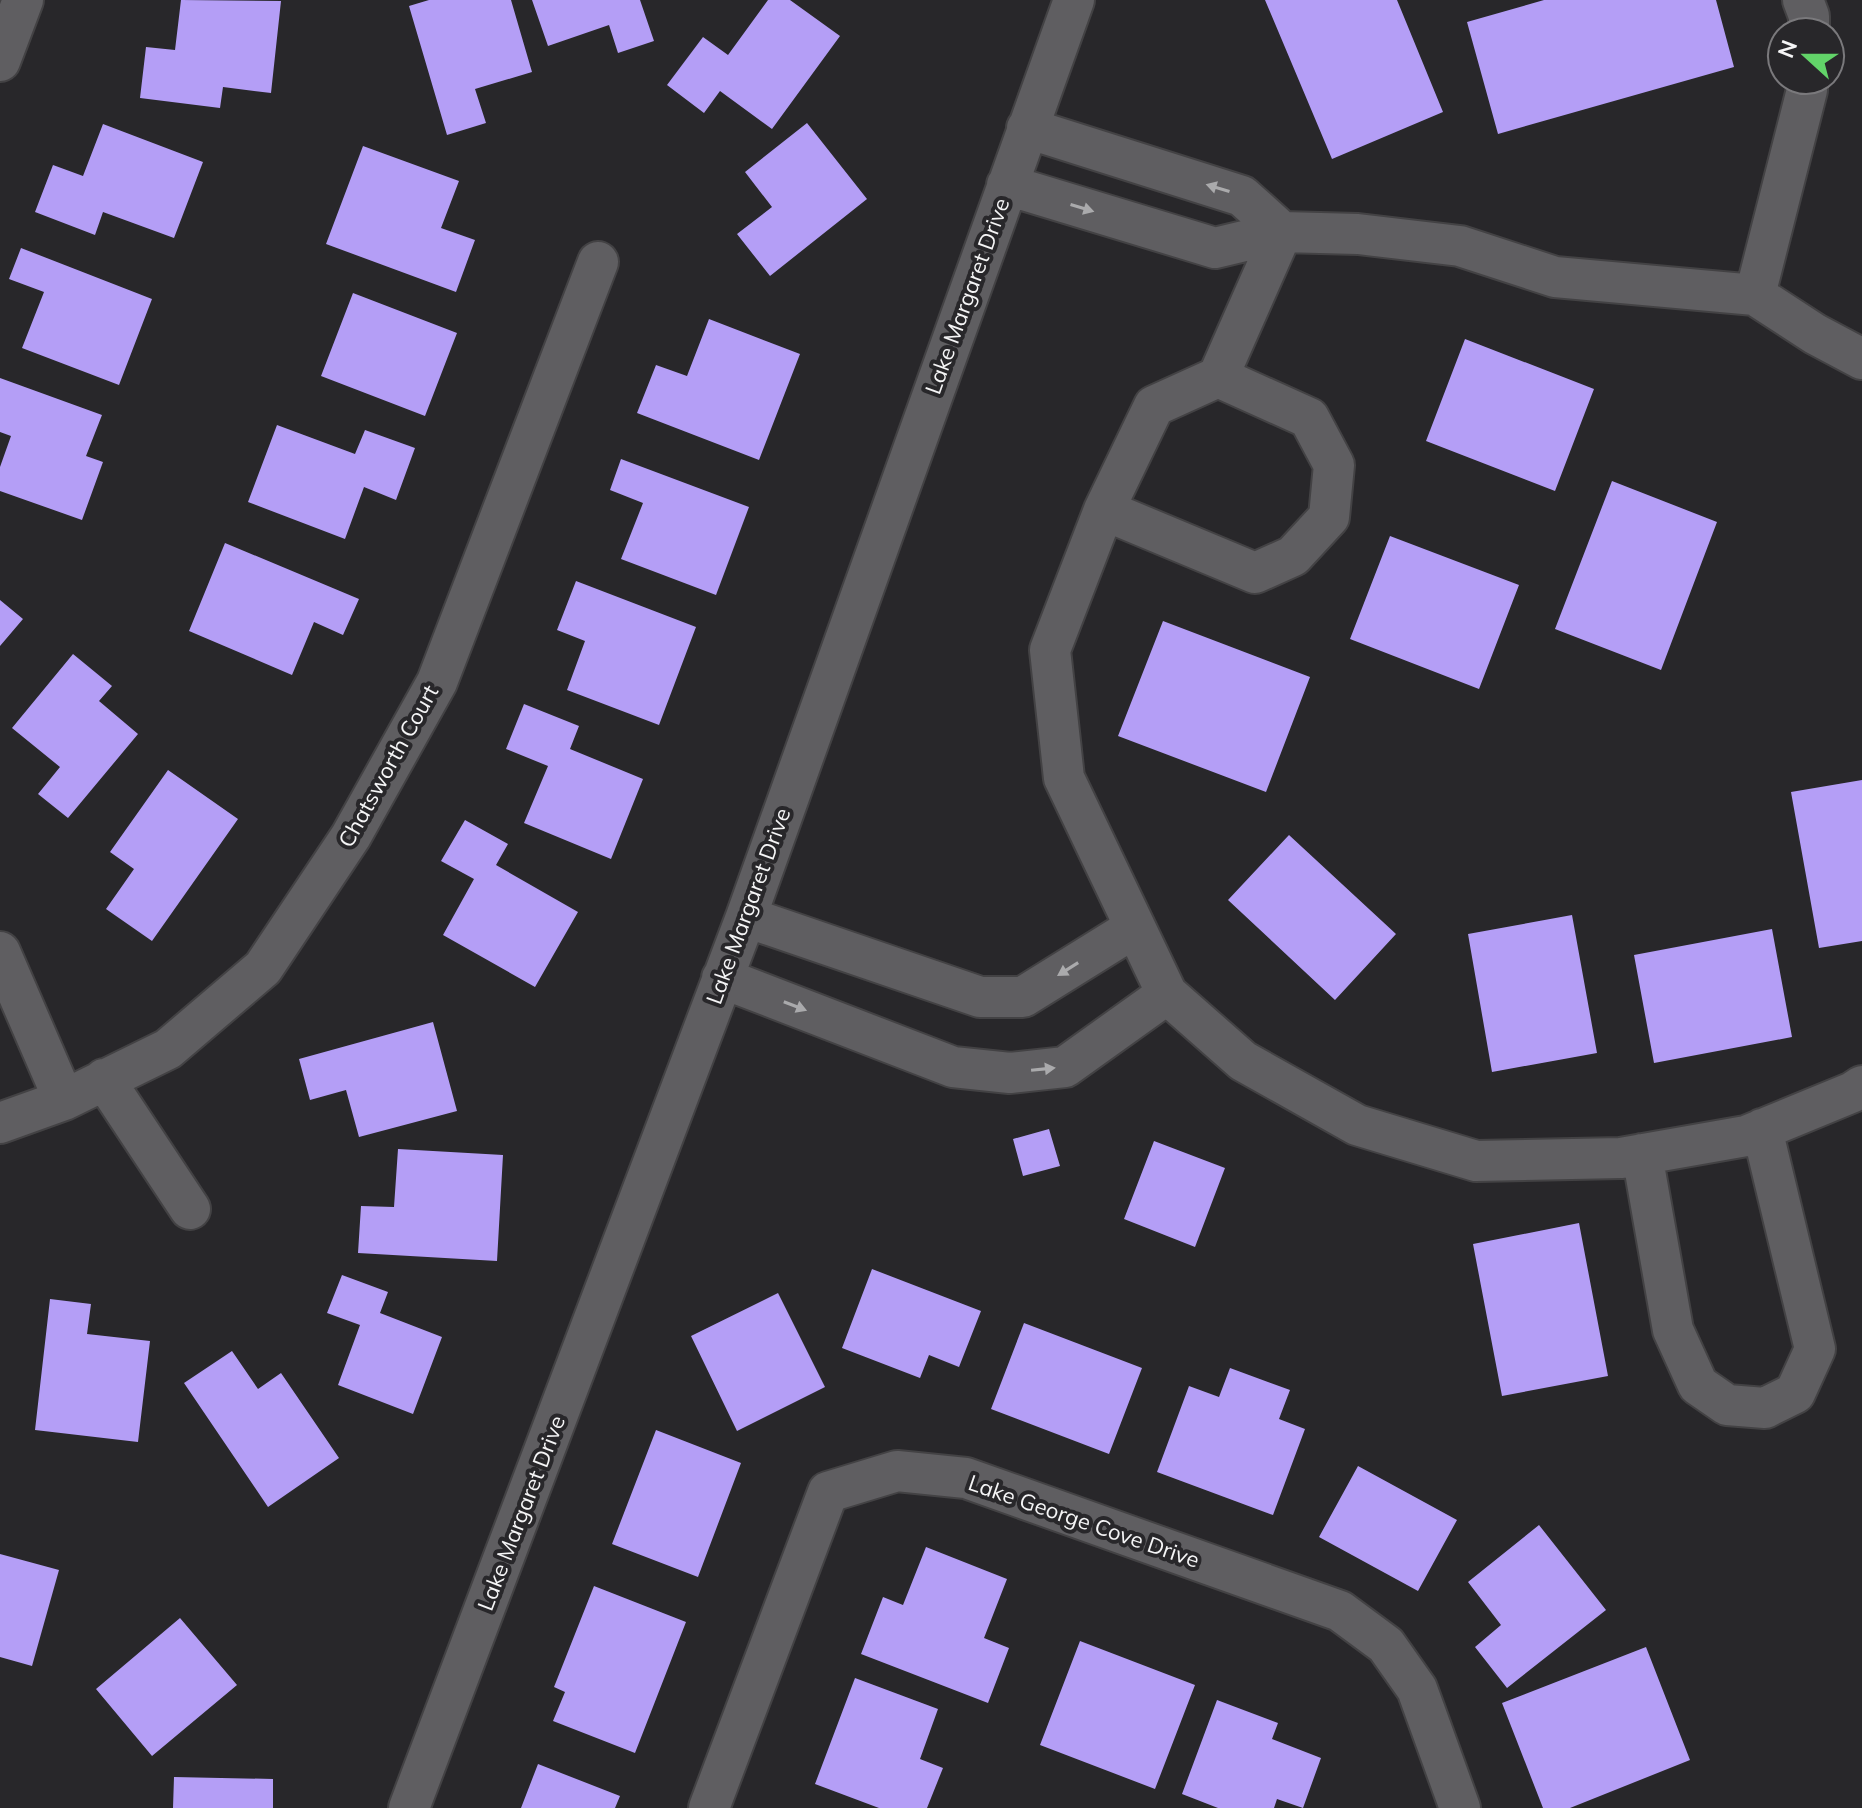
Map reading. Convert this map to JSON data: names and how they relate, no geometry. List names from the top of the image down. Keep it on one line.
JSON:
{"streets":{"street":["Lake Margaret Drive","Chatsworth Court","Lake George Cove Drive"]},"north":"left"}
